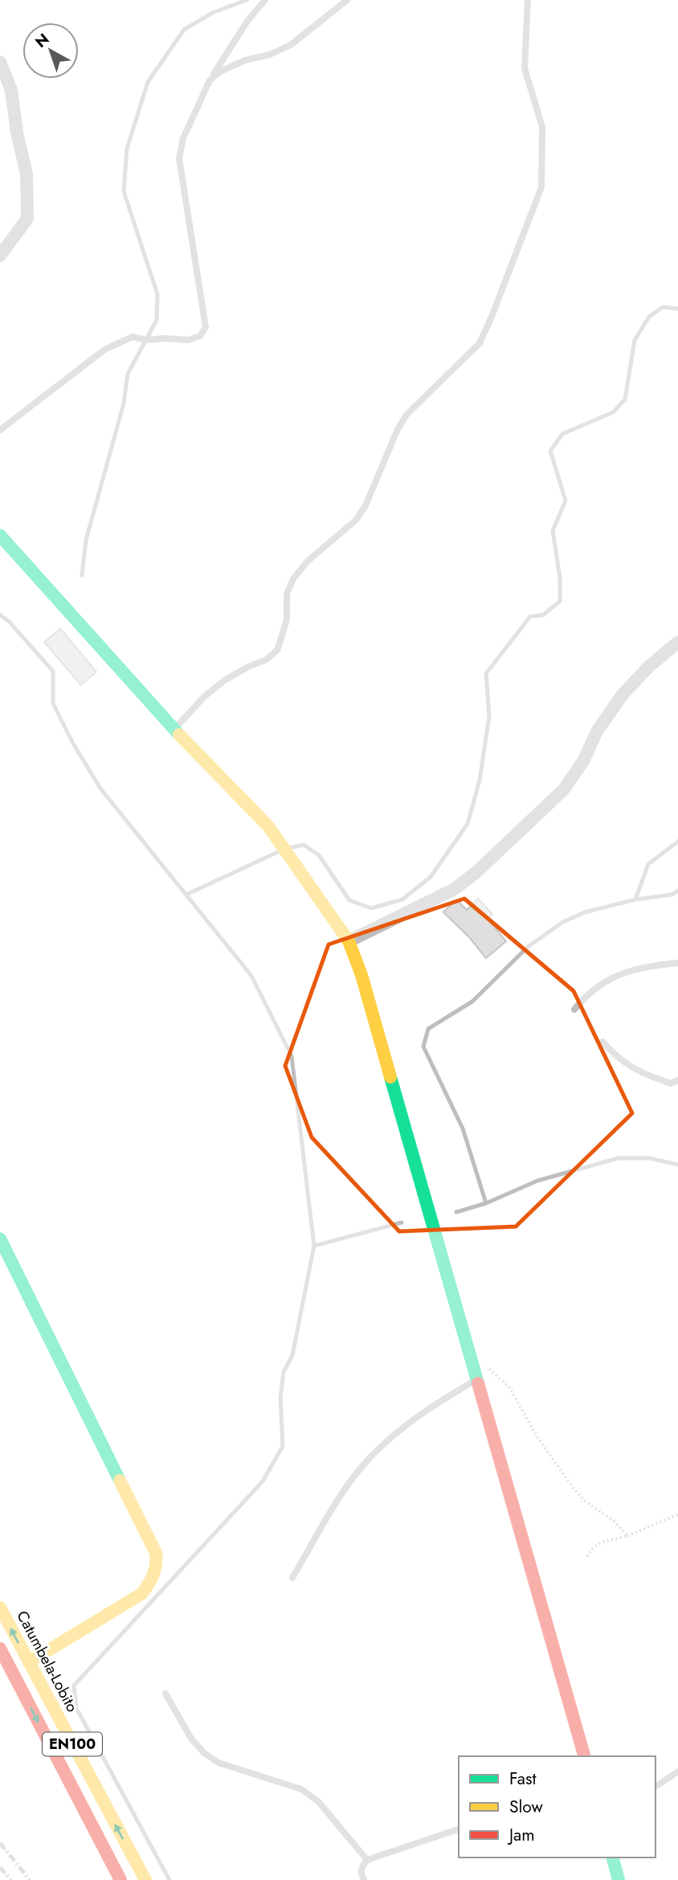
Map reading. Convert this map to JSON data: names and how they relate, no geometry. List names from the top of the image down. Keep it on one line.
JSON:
{"streets":{"main road":["Catumbela-Lobito","EN100"]},"legend":["Fast","Slow","Jam"],"north":"top left"}
